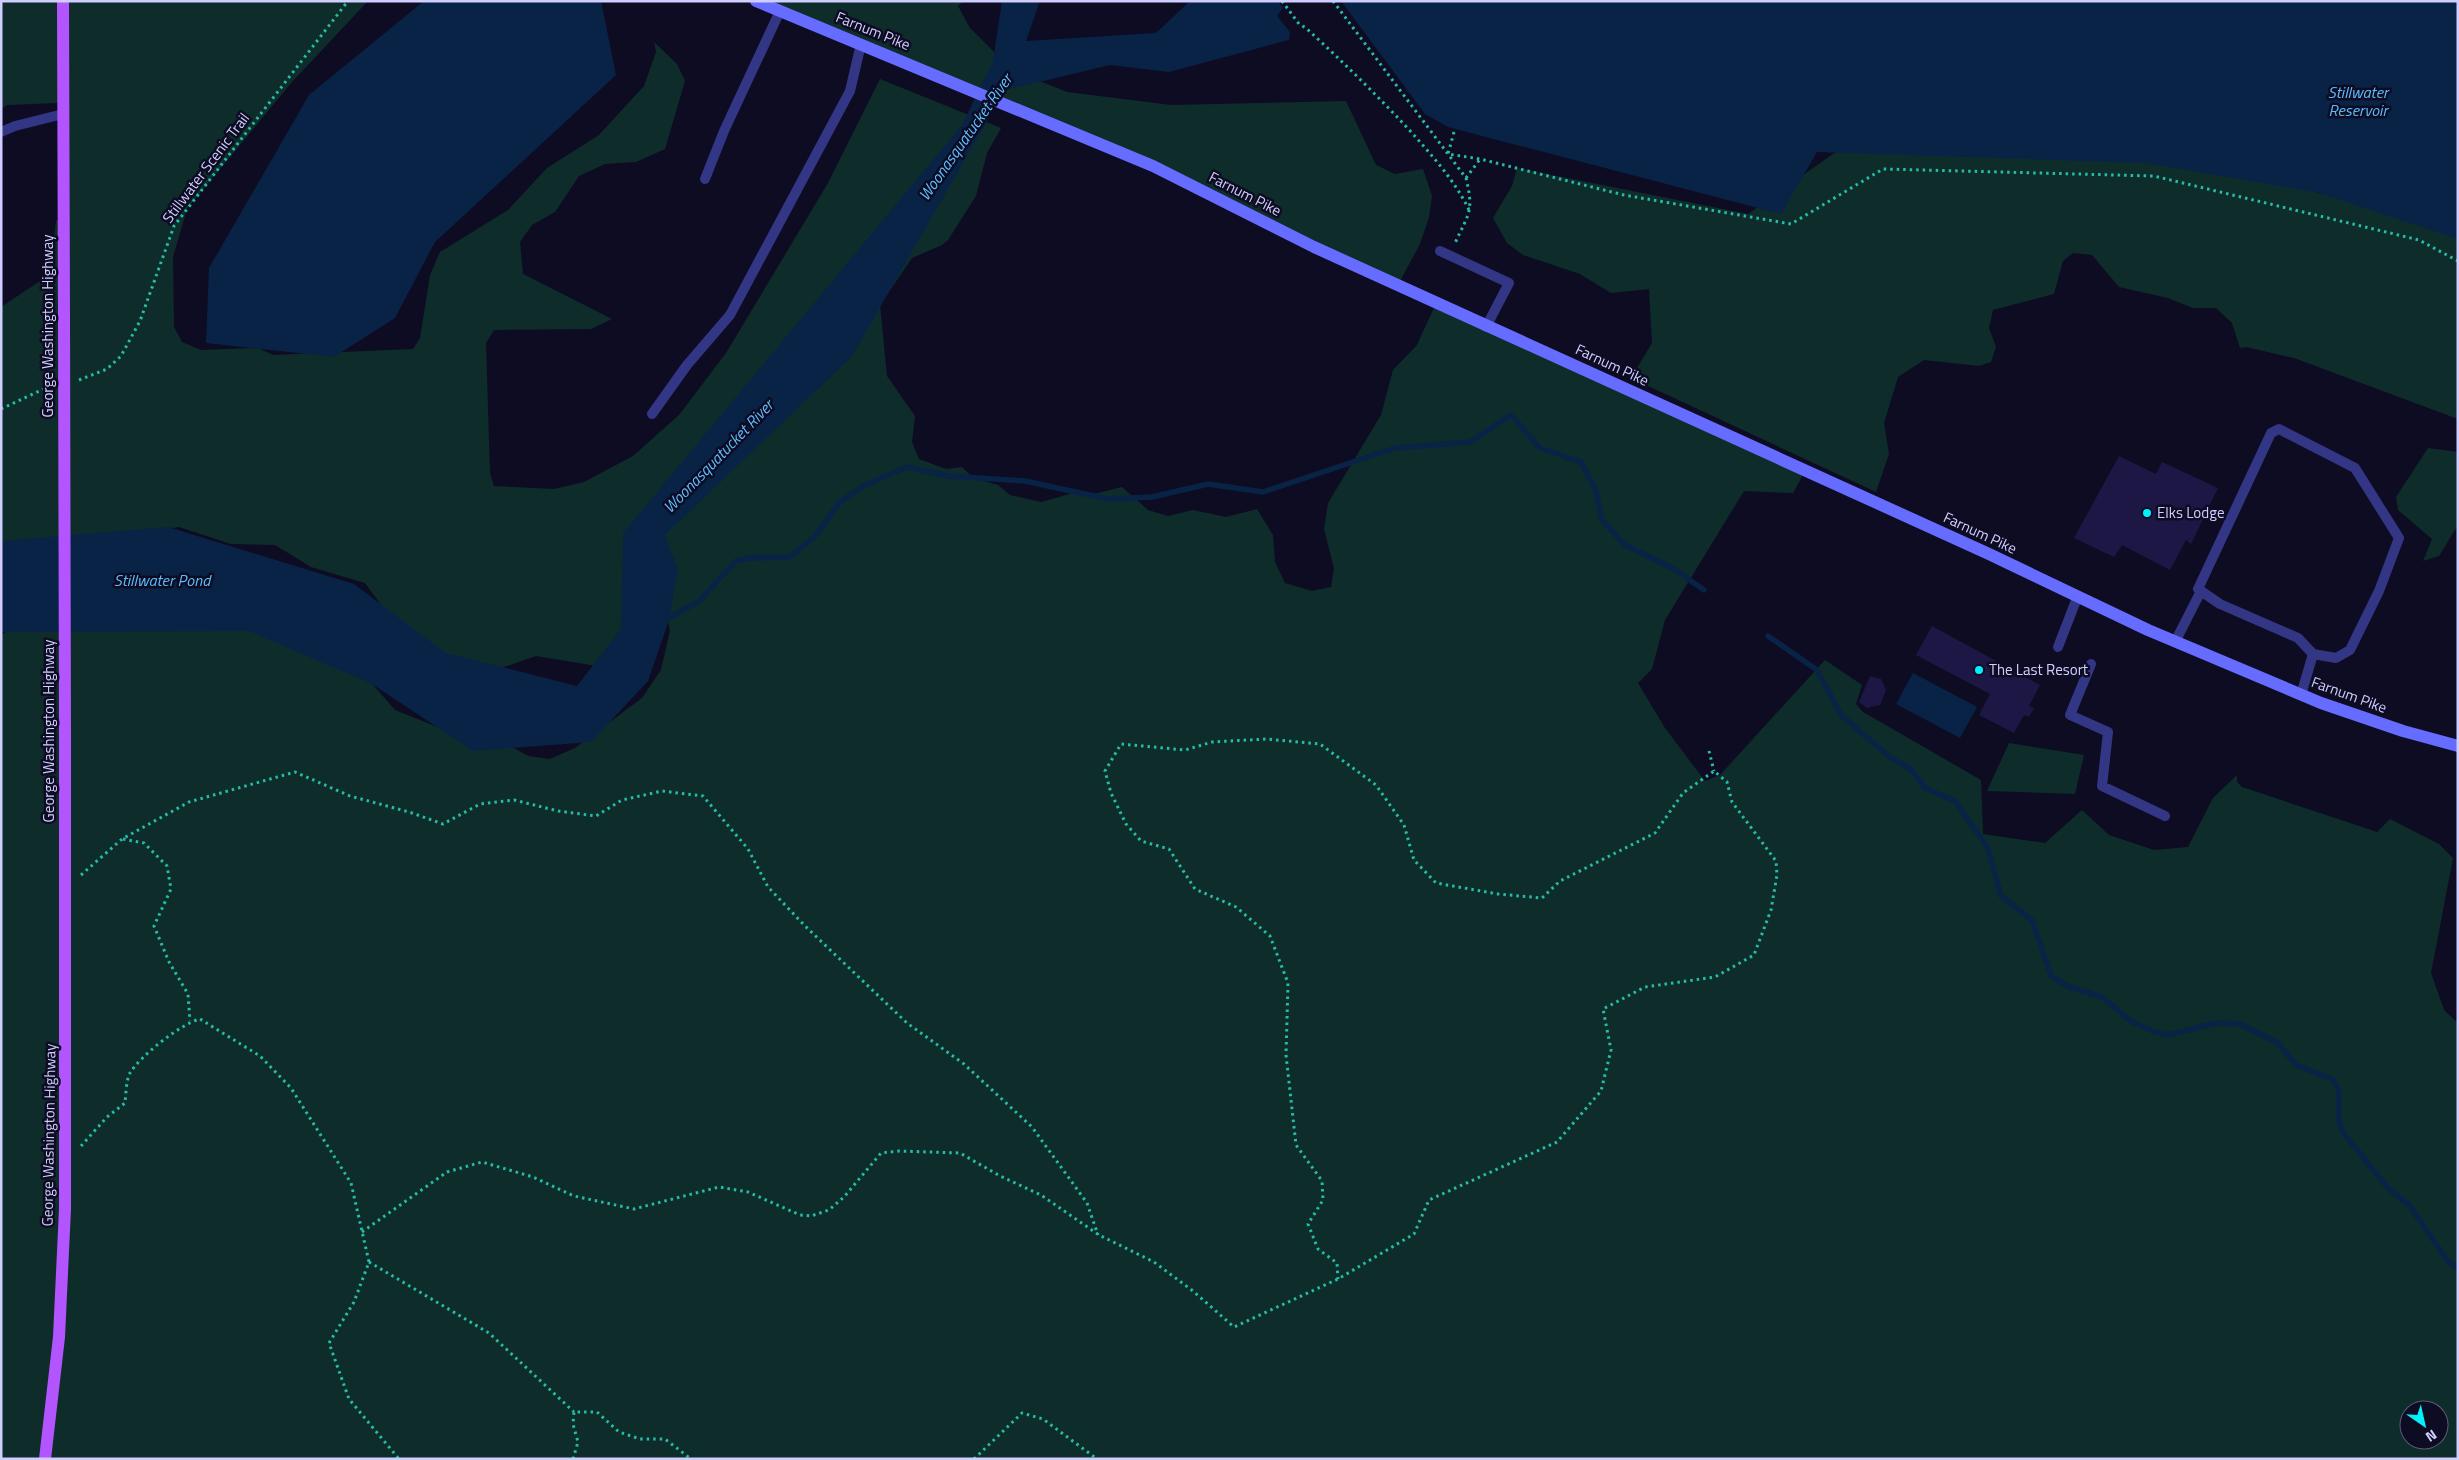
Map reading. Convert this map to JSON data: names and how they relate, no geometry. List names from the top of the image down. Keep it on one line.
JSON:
{"streets":{"main road":["Farnum Pike","George Washington Highway"],"path":["Stillwater Scenic Trail"]},"water":["Stillwater Reservoir","Woonasquatucket River","Stillwater Pond"],"places":["Elks Lodge","The Last Resort"],"north":"bottom right"}
